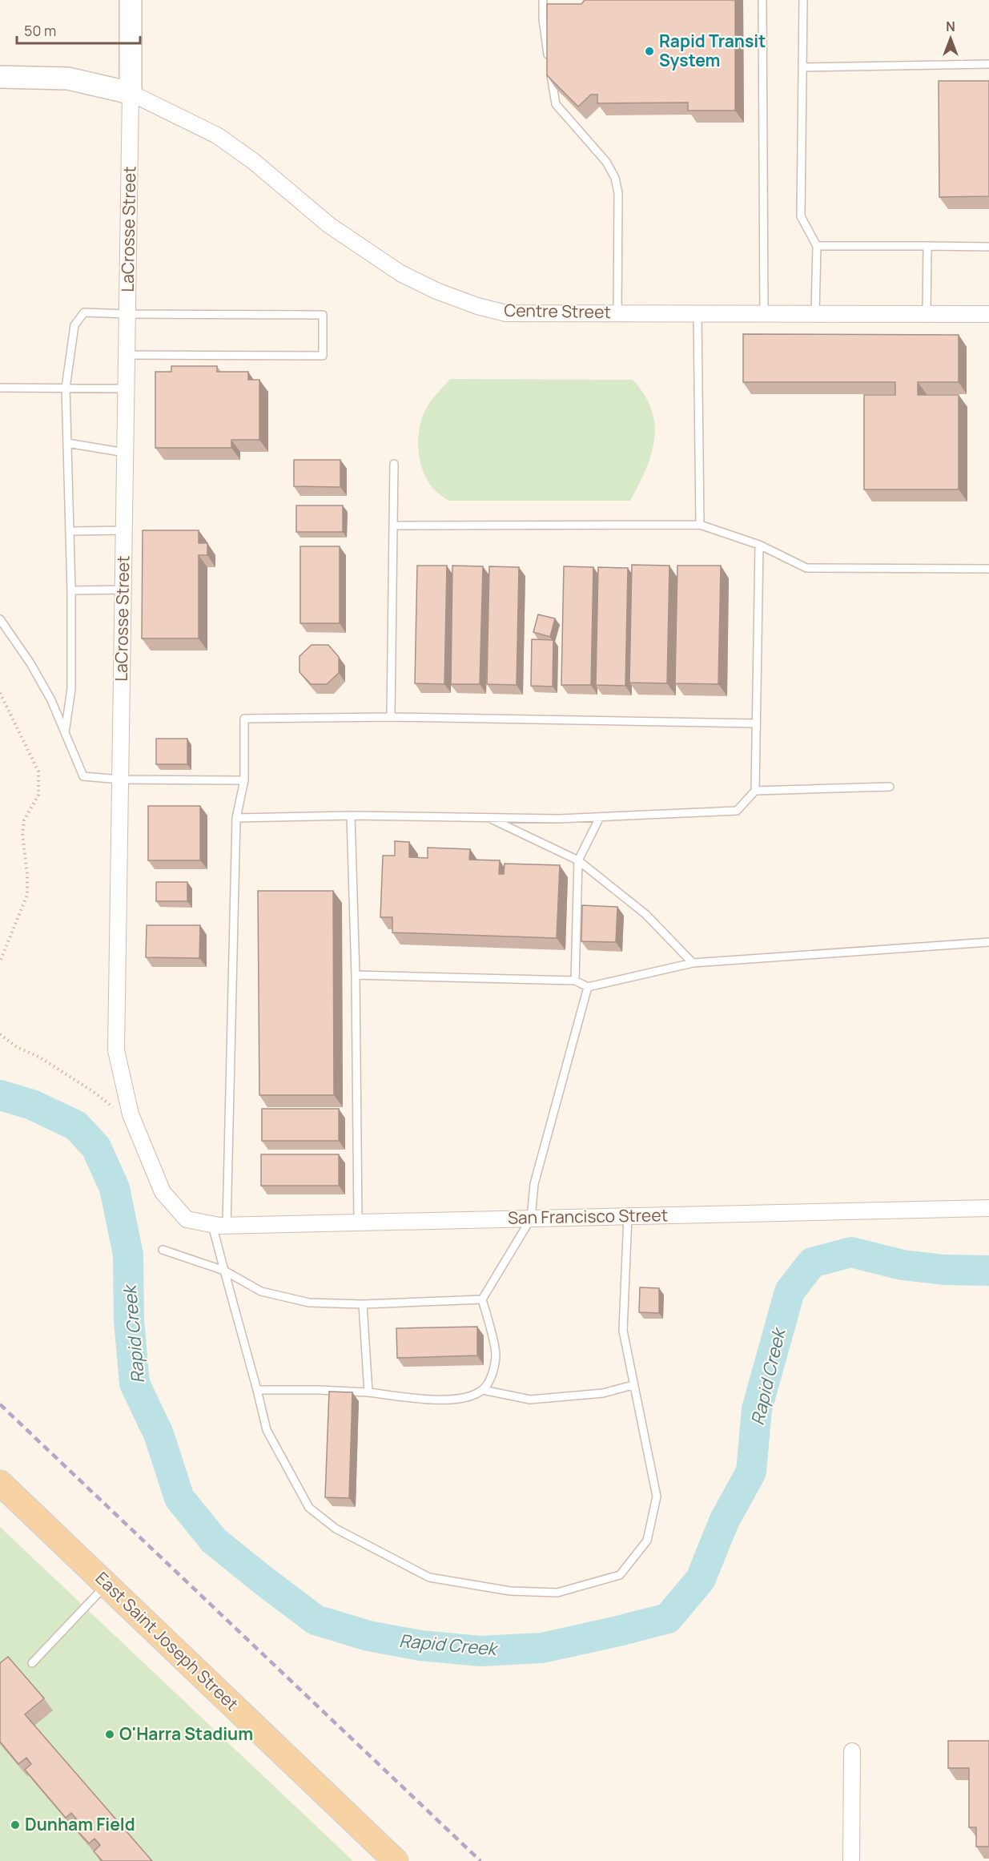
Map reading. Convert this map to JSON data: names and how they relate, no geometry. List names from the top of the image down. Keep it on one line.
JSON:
{"streets":{"main road":["East Saint Joseph Street"],"street":["LaCrosse Street","Centre Street","San Francisco Street"]},"crossings":[["LaCrosse Street","Centre Street"],["LaCrosse Street","San Francisco Street"]],"water":["Rapid Creek"],"places":["Rapid Transit System","O'Harra Stadium","Dunham Field"],"scale_bar":"50 m","north":"top"}
